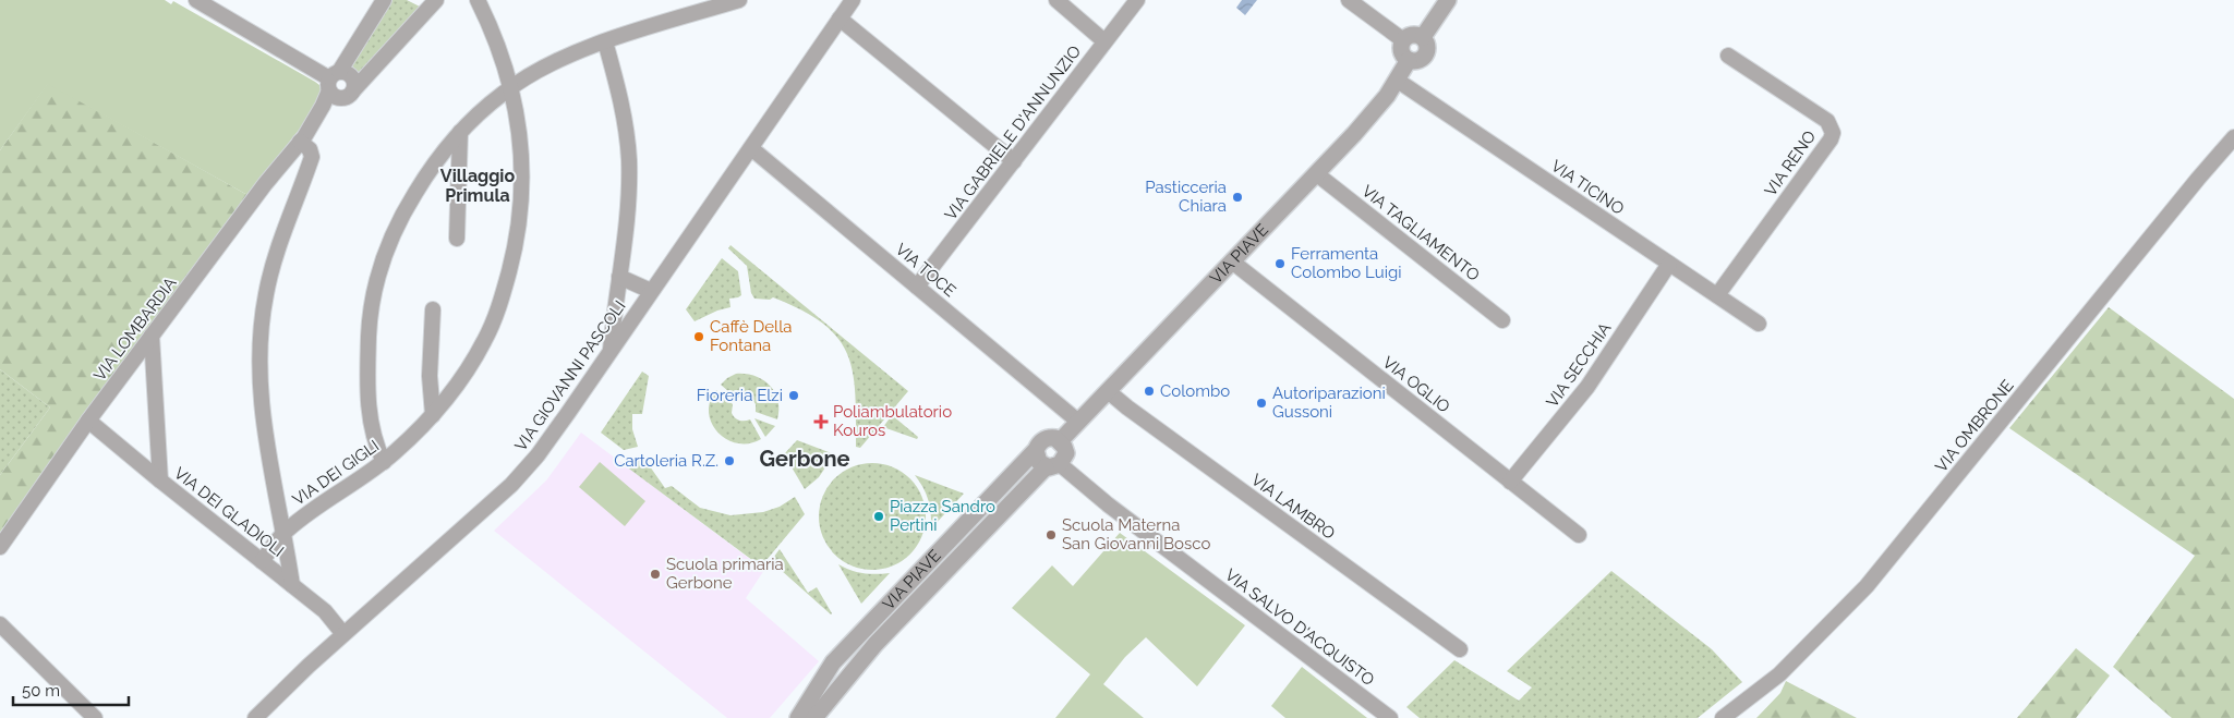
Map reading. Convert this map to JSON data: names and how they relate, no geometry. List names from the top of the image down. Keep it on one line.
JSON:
{"streets":{"street":["VIA GABRIELE D'ANNUNZIO","VIA RENO","VIA TICINO","VIA TAGLIAMENTO","VIA PIAVE","VIA TOCE","VIA LOMBARDIA","VIA SECCHIA","VIA GIOVANNI PASCOLI","VIA OGLIO","VIA OMBRONE","VIA DEI GIGLI","VIA LAMBRO","VIA DEI GLADIOLI","VIA SALVO D'ACQUISTO"]},"crossings":[["VIA GABRIELE D'ANNUNZIO","VIA TOCE"],["VIA RENO","VIA TICINO"],["VIA TICINO","VIA PIAVE"],["VIA TICINO","VIA SECCHIA"],["VIA TAGLIAMENTO","VIA PIAVE"],["VIA PIAVE","VIA TOCE"],["VIA PIAVE","VIA OGLIO"],["VIA PIAVE","VIA LAMBRO"],["VIA PIAVE","VIA SALVO D'ACQUISTO"],["VIA TOCE","VIA GIOVANNI PASCOLI"],["VIA LOMBARDIA","VIA DEI GLADIOLI"],["VIA SECCHIA","VIA OGLIO"],["VIA GIOVANNI PASCOLI","VIA DEI GLADIOLI"],["VIA DEI GIGLI","VIA DEI GLADIOLI"]],"districts":["Villaggio Primula","Gerbone"],"places":{"other":["Pasticceria Chiara","Ferramenta Colombo Luigi","Caffè Della Fontana","Colombo","Fioreria Elzi","Autoriparazioni Gussoni","Cartoleria R.Z.","Piazza Sandro Pertini","Scuola Materna San Giovanni Bosco","Scuola primaria Gerbone"],"health":["Poliambulatorio Kouros"]},"scale_bar":"50 m"}
